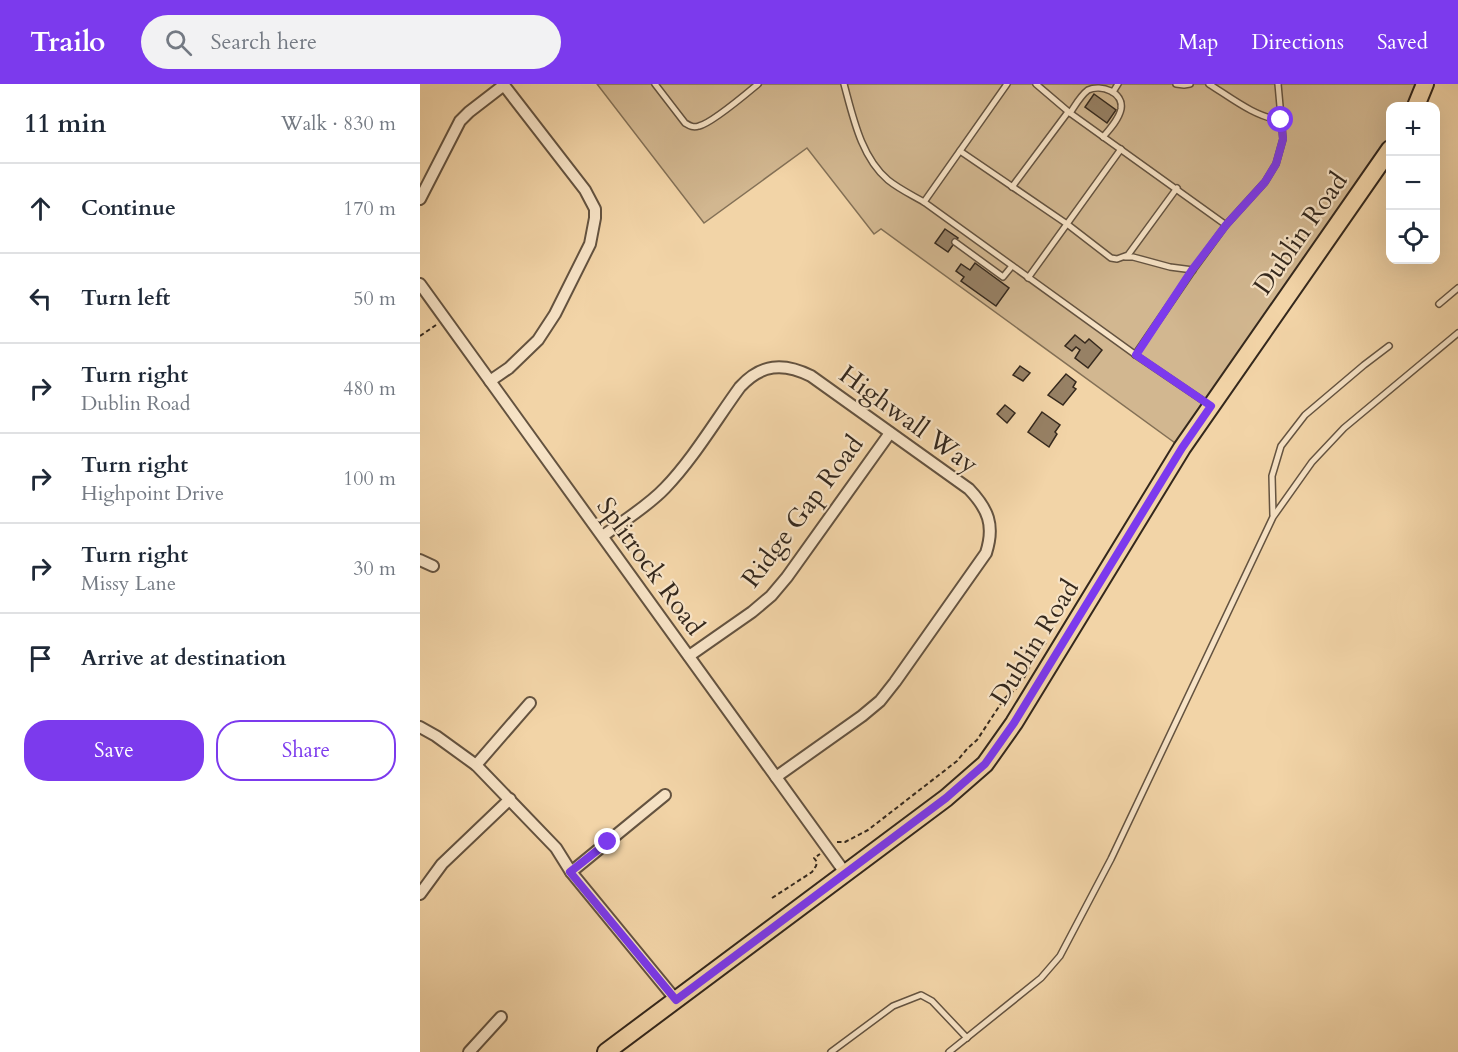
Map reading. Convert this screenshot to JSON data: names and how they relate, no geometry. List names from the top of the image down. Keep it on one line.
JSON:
{"streets":{"main road":["Dublin Road"],"street":["Highwall Way","Ridge Gap Road","Splitrock Road"]},"crossings":[["Dublin Road","Splitrock Road"],["Highwall Way","Ridge Gap Road"],["Highwall Way","Splitrock Road"],["Ridge Gap Road","Splitrock Road"]],"page":{"header":"Trailo","search":"Search here","nav":["Map","Directions","Saved"],"heading":["11 min","Walk · 830 m"],"map_buttons":["+","−"],"list":[["Continue","170 m"],["Turn left","50 m"],["Turn right","Dublin Road","480 m"],["Turn right","Highpoint Drive","100 m"],["Turn right","Missy Lane","30 m"],"Arrive at destination"],"buttons":["Save","Share"]}}
